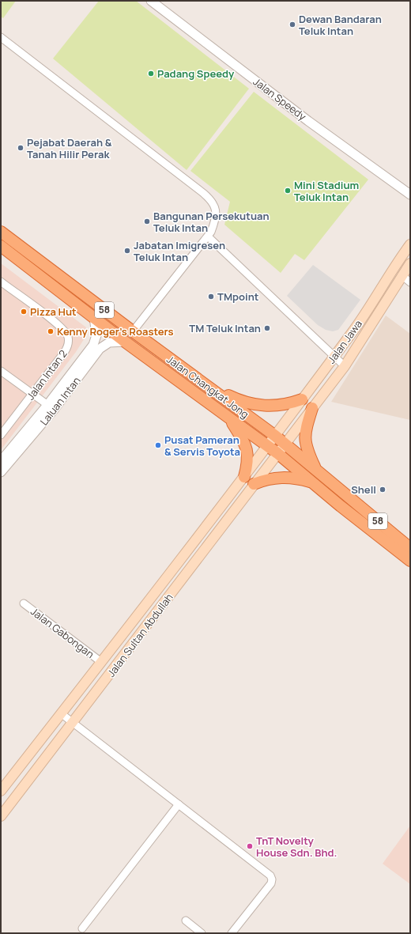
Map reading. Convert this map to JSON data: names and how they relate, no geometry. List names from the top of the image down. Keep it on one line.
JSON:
{"streets":{"highway":["58","Jalan Changkat Jong"],"main road":["Jalan Jawa","Jalan Sultan Abdullah"],"street":["Jalan Speedy","Jalan Intan 2","Laluan Intan","Jalan Gabongan"]},"crossings":[["Jalan Jawa","Jalan Changkat Jong"],["Jalan Jawa","Jalan Sultan Abdullah"],["Jalan Changkat Jong","Laluan Intan"],["Jalan Changkat Jong","Jalan Sultan Abdullah"],["Jalan Gabongan","Jalan Sultan Abdullah"]],"places":["Dewan Bandaran Teluk Intan","Padang Speedy","Pejabat Daerah & Tanah Hilir Perak","Mini Stadium Teluk Intan","Bangunan Persekutuan Teluk Intan","Jabatan Imigresen Teluk Intan","TMpoint","Pizza Hut","TM Teluk Intan","Kenny Roger's Roasters","Pusat Pameran & Servis Toyota","Shell","TnT Novelty House Sdn. Bhd."]}
